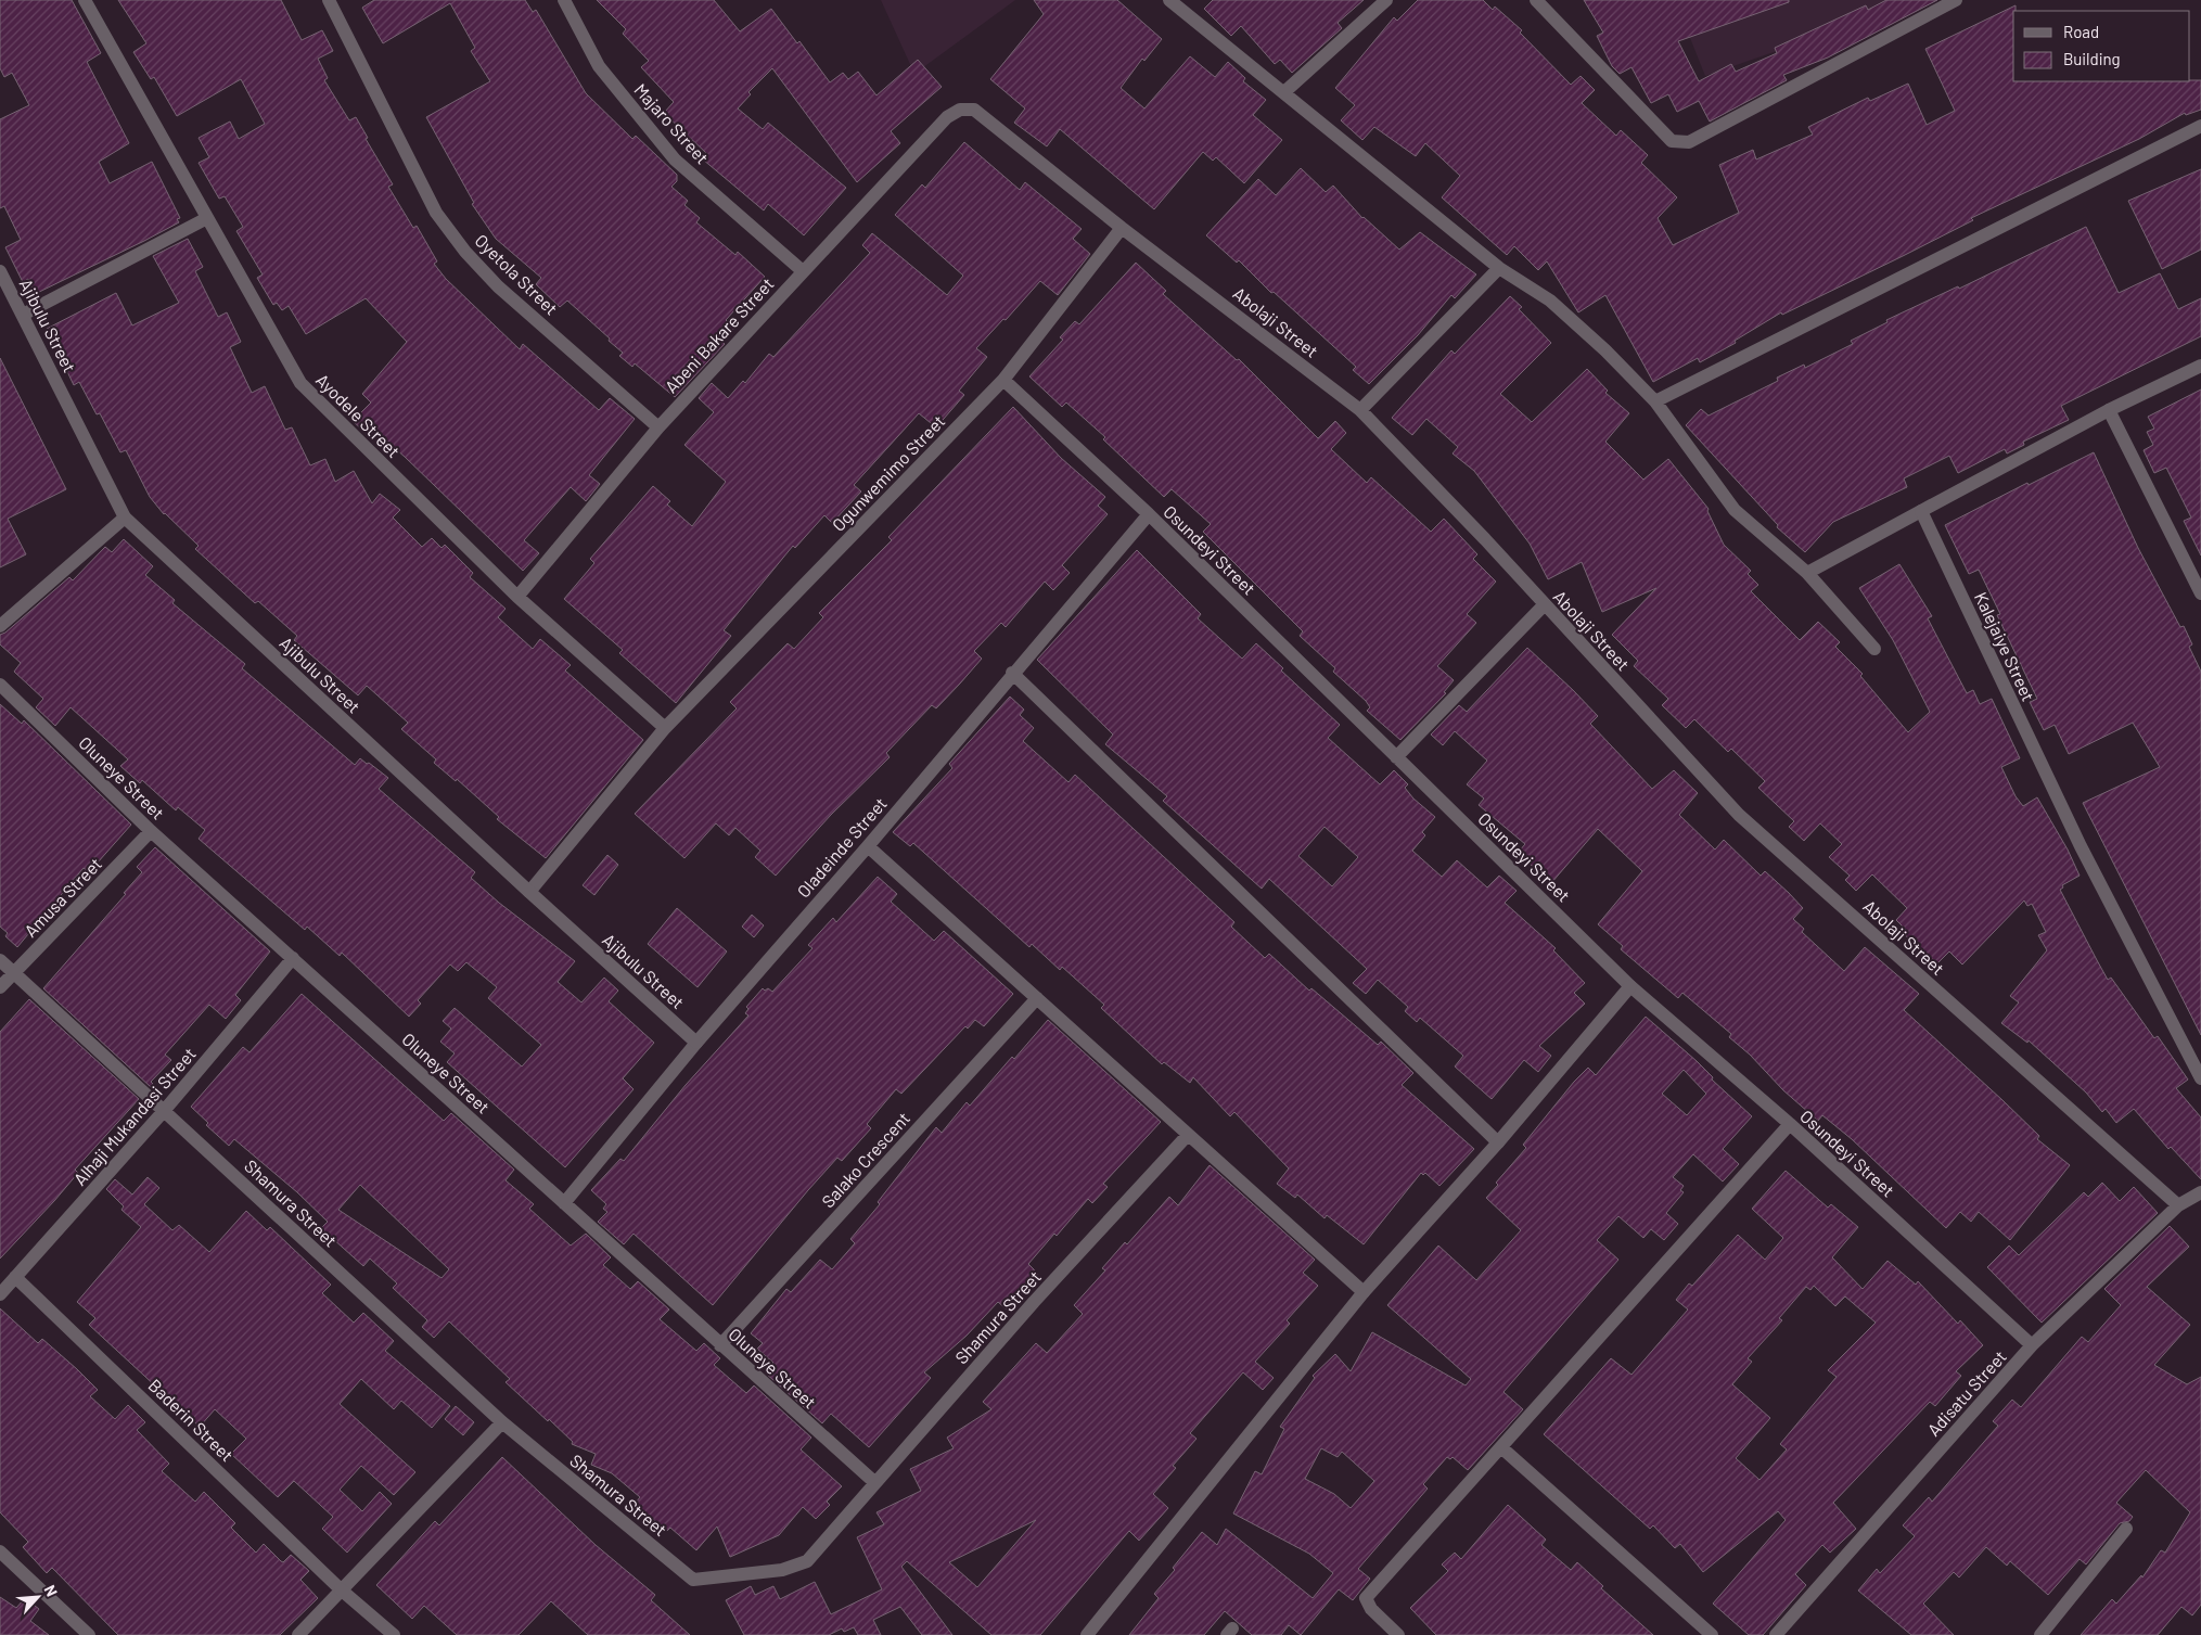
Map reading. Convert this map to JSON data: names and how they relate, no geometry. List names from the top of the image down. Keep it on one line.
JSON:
{"streets":{"street":["Majaro Street","Oyetola Street","Abolaji Street","Ajibulu Street","Abeni Bakare Street","Ayodele Street","Ogunwemimo Street","Osundeyi Street","Kalejaiye Street","Oluneye Street","Oladeinde Street","Amusa Street","Alhaji Mukandasi Street","Salako Crescent","Shamura Street","Adisatu Street","Baderin Street"]},"crossings":[["Majaro Street","Abeni Bakare Street"],["Oyetola Street","Abeni Bakare Street"],["Abolaji Street","Abeni Bakare Street"],["Abolaji Street","Ogunwemimo Street"],["Abolaji Street","Adisatu Street"],["Ajibulu Street","Ogunwemimo Street"],["Ajibulu Street","Oladeinde Street"],["Abeni Bakare Street","Ayodele Street"],["Ayodele Street","Ogunwemimo Street"],["Ogunwemimo Street","Osundeyi Street"],["Osundeyi Street","Oladeinde Street"],["Osundeyi Street","Adisatu Street"],["Oluneye Street","Oladeinde Street"],["Oluneye Street","Amusa Street"],["Oluneye Street","Alhaji Mukandasi Street"],["Oluneye Street","Salako Crescent"],["Oluneye Street","Shamura Street"],["Amusa Street","Shamura Street"],["Alhaji Mukandasi Street","Shamura Street"],["Alhaji Mukandasi Street","Baderin Street"]],"legend":["Road","Building"],"north":"top right"}
